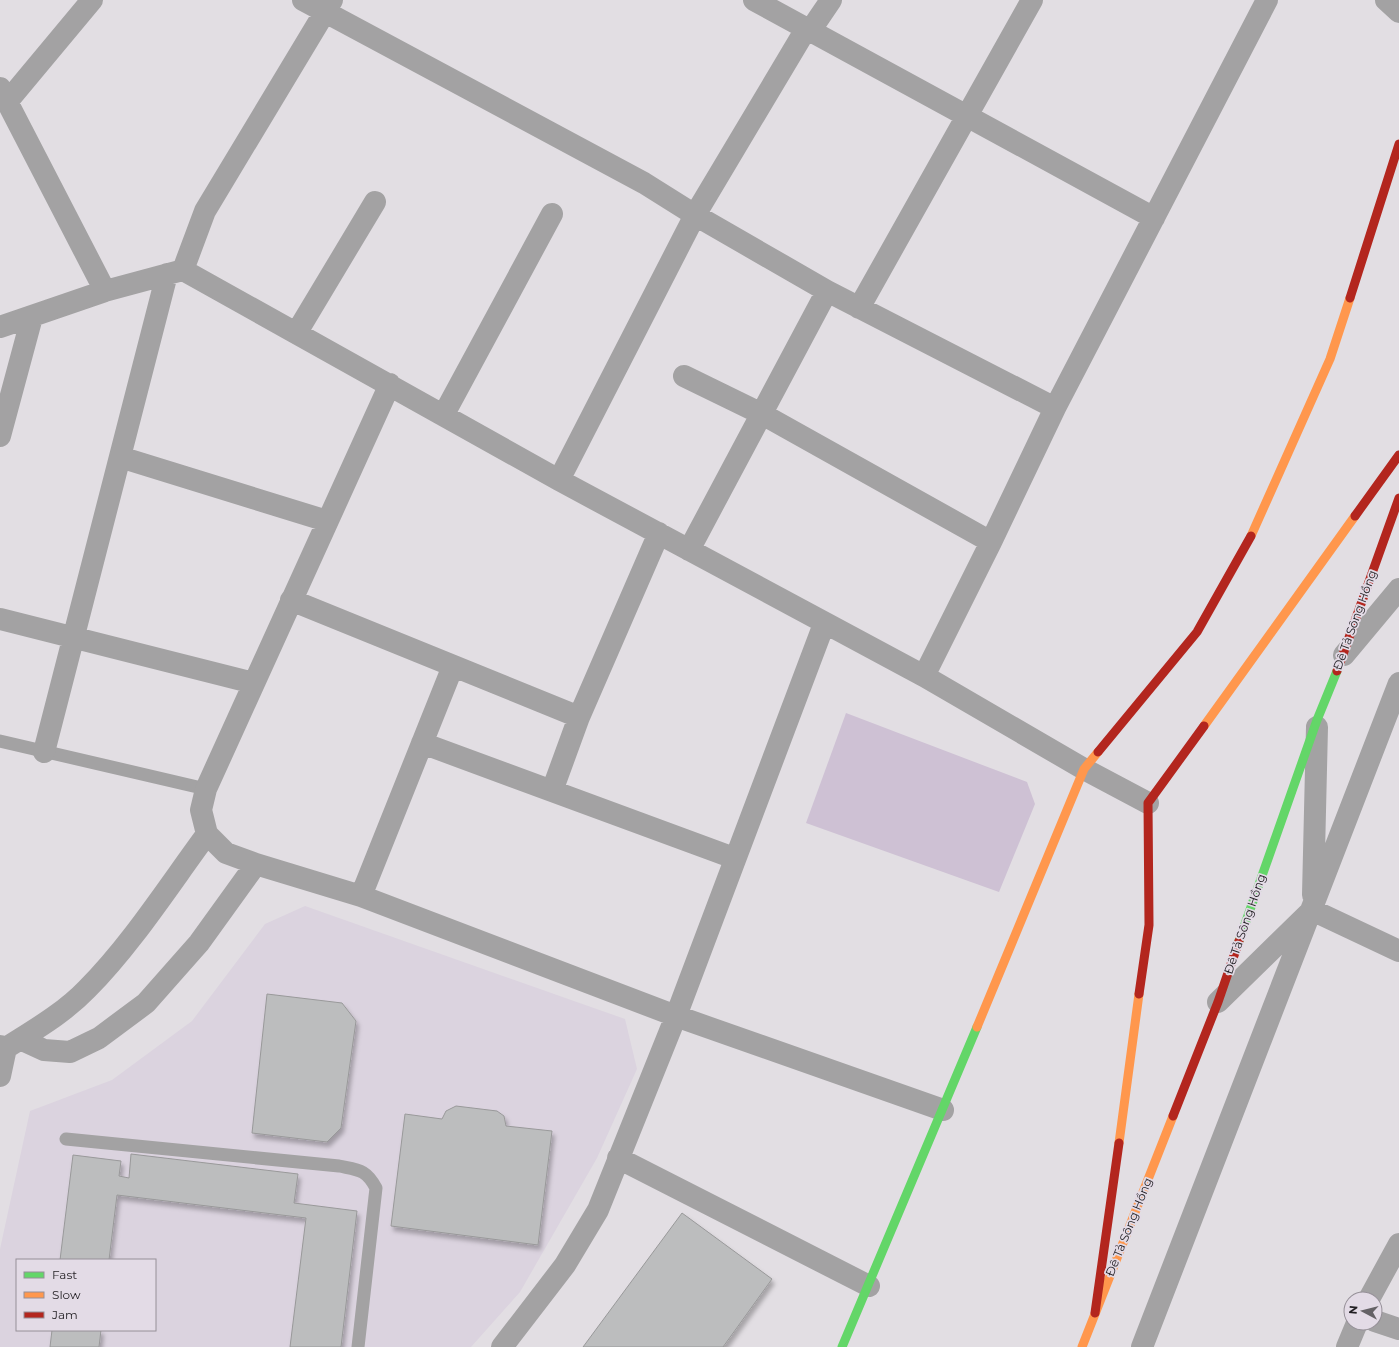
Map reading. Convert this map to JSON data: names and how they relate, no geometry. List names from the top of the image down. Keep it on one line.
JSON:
{"streets":{"main road":["Đê Tả Sông Hồng"]},"legend":["Fast","Slow","Jam"],"north":"left"}
